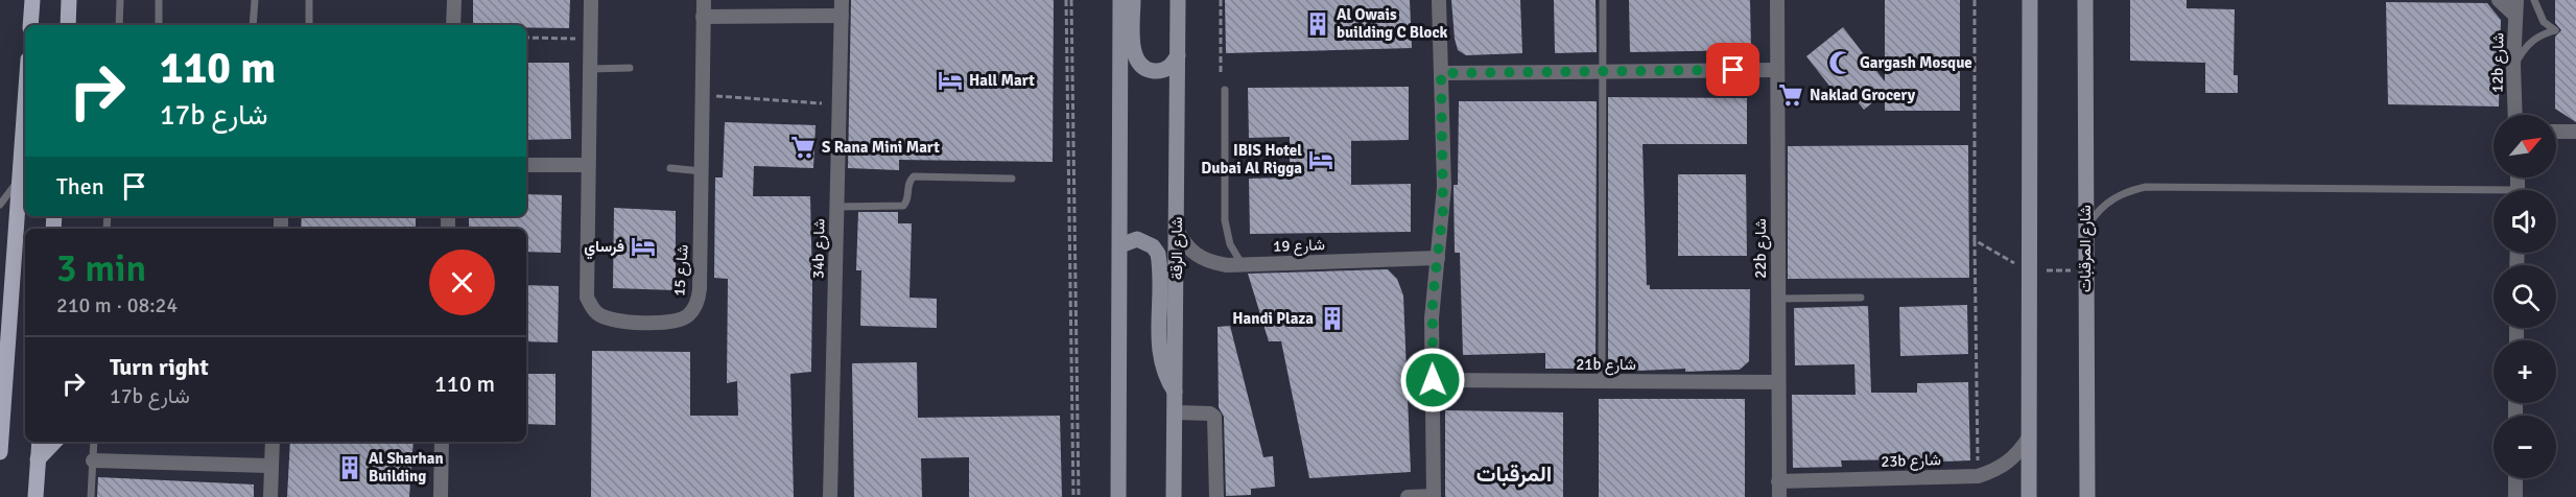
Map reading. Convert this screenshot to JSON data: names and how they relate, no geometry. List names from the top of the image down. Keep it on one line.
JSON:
{"streets":{"street":["12b شارع","شارع 19","34b شارع","شارع الرقة","22b شارع","شارع المرقبات","شارع 15","21b شارع","23b شارع"]},"crossings":[["شارع 19","شارع الرقة"],["22b شارع","21b شارع"],["22b شارع","23b شارع"]],"districts":["المرقبات"],"places":{"building":["Al Owais building C Block","Handi Plaza","Al Sharhan Building"],"mosque":["Gargash Mosque"],"hotel":["Hall Mart","IBIS Hotel Dubai Al Rigga","فرساي"],"supermarket":["Naklad Grocery","S Rana Mini Mart"]},"north":"top right","page":{"turn":["110 m","17b شارع"],"map_buttons":["+","−"],"then":"Then","heading":["3 min","210 m · 08:24"],"list":[{"name":"Turn right","note":"17b شارع","value":"110 m"}]}}
